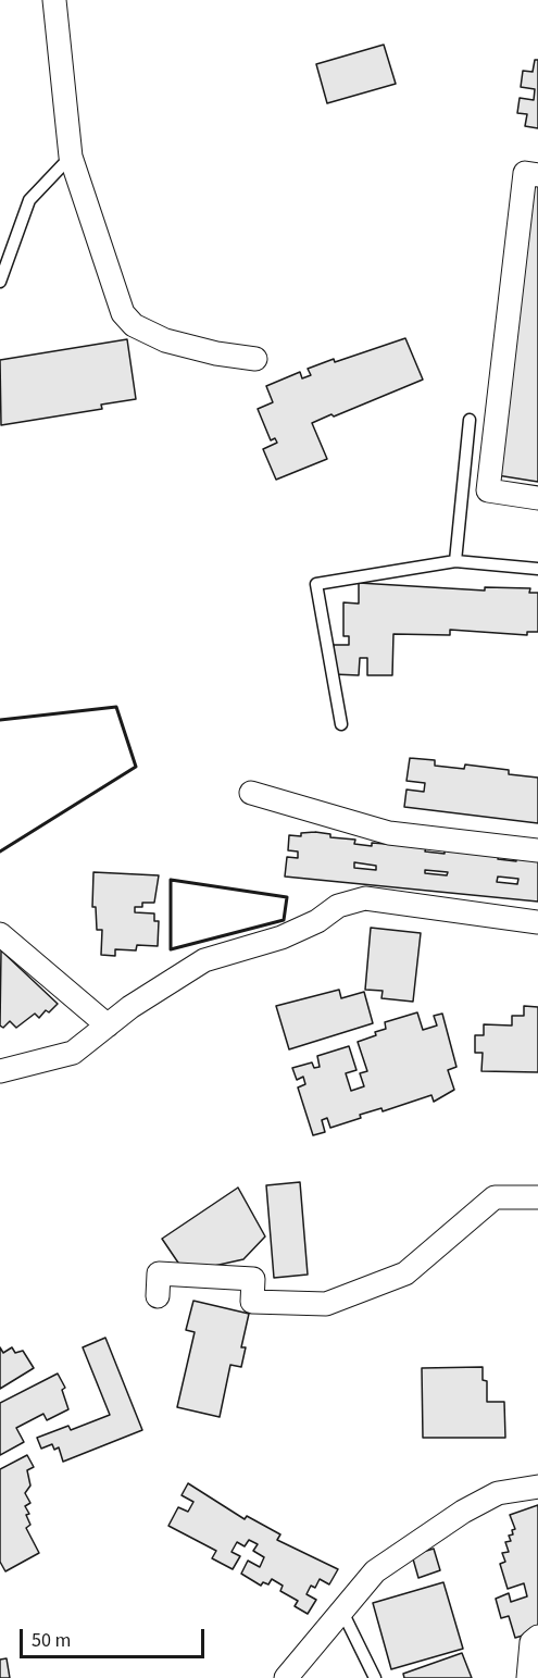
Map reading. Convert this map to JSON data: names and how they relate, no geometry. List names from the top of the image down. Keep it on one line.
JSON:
{"scale_bar":"50 m"}
